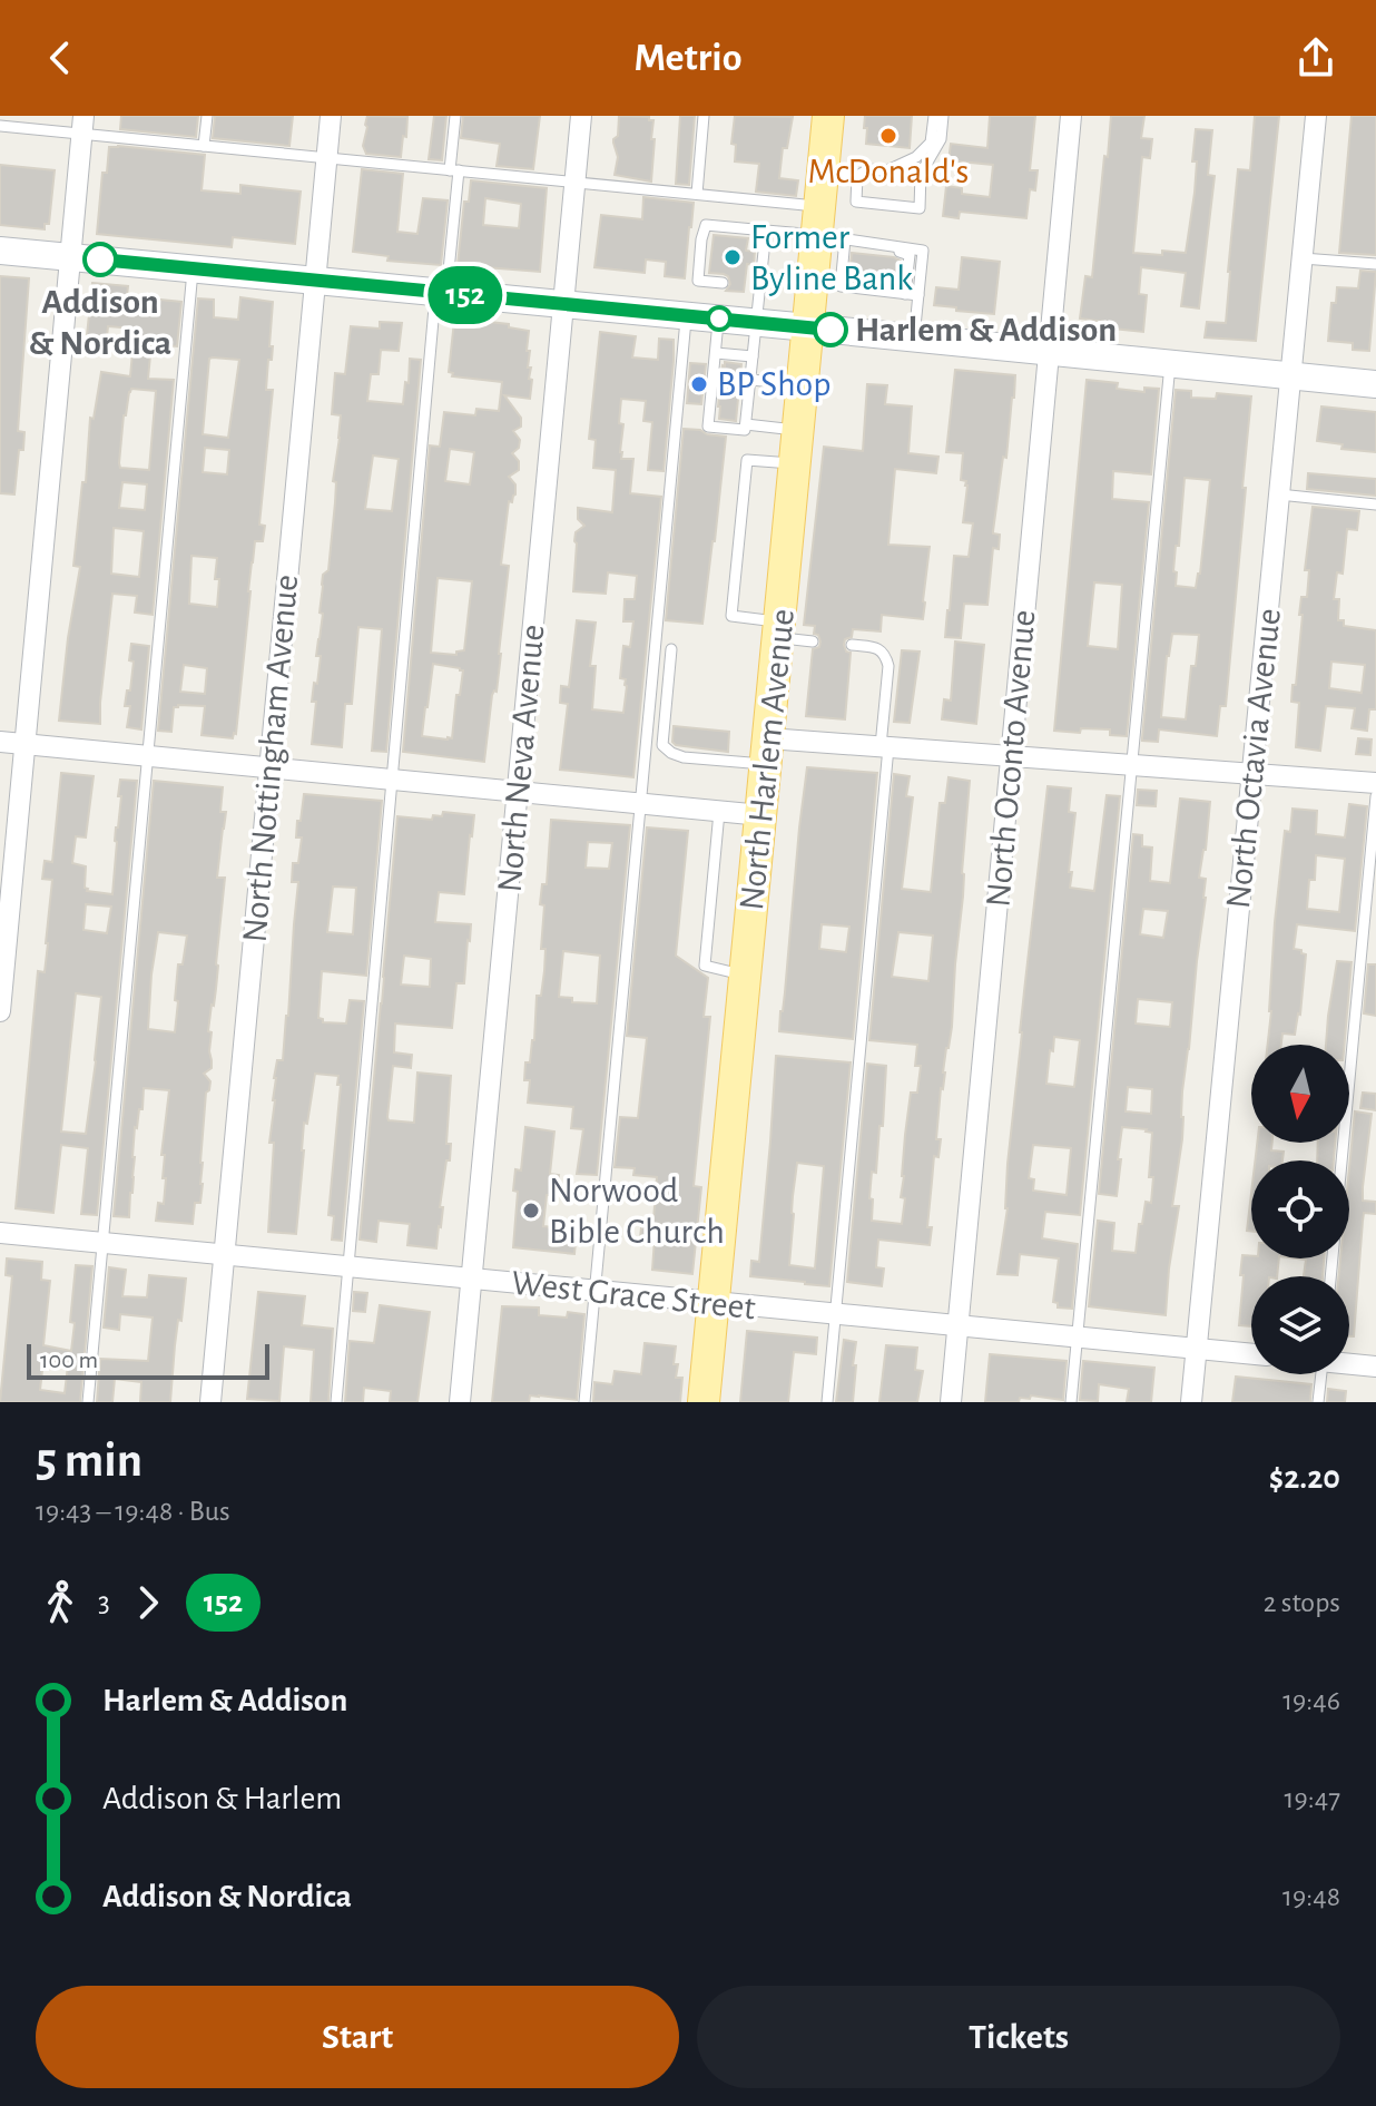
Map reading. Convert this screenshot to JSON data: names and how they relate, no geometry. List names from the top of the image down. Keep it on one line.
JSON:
{"streets":{"main road":["North Harlem Avenue"],"street":["North Nottingham Avenue","North Neva Avenue","North Oconto Avenue","North Octavia Avenue","West Grace Street"]},"crossings":[["North Nottingham Avenue","West Grace Street"],["North Neva Avenue","West Grace Street"],["North Oconto Avenue","West Grace Street"],["North Octavia Avenue","West Grace Street"],["North Harlem Avenue","West Grace Street"]],"places":["McDonald's","Former Byline Bank","Addison & Nordica","Harlem & Addison","BP Shop","Norwood Bible Church"],"lines":["bus line 152"],"scale_bar":"100 m","north":"bottom","page":{"header":"Metrio","on_map":"152","scale":"100 m","heading":["5 min","19:43 – 19:48 · Bus","$2.20"],"legs":["3","152","2 stops"],"list":[{"name":"Harlem & Addison","value":"19:46"},{"name":"Addison & Harlem","value":"19:47"},{"name":"Addison & Nordica","value":"19:48"}],"buttons":["Start","Tickets"]}}
